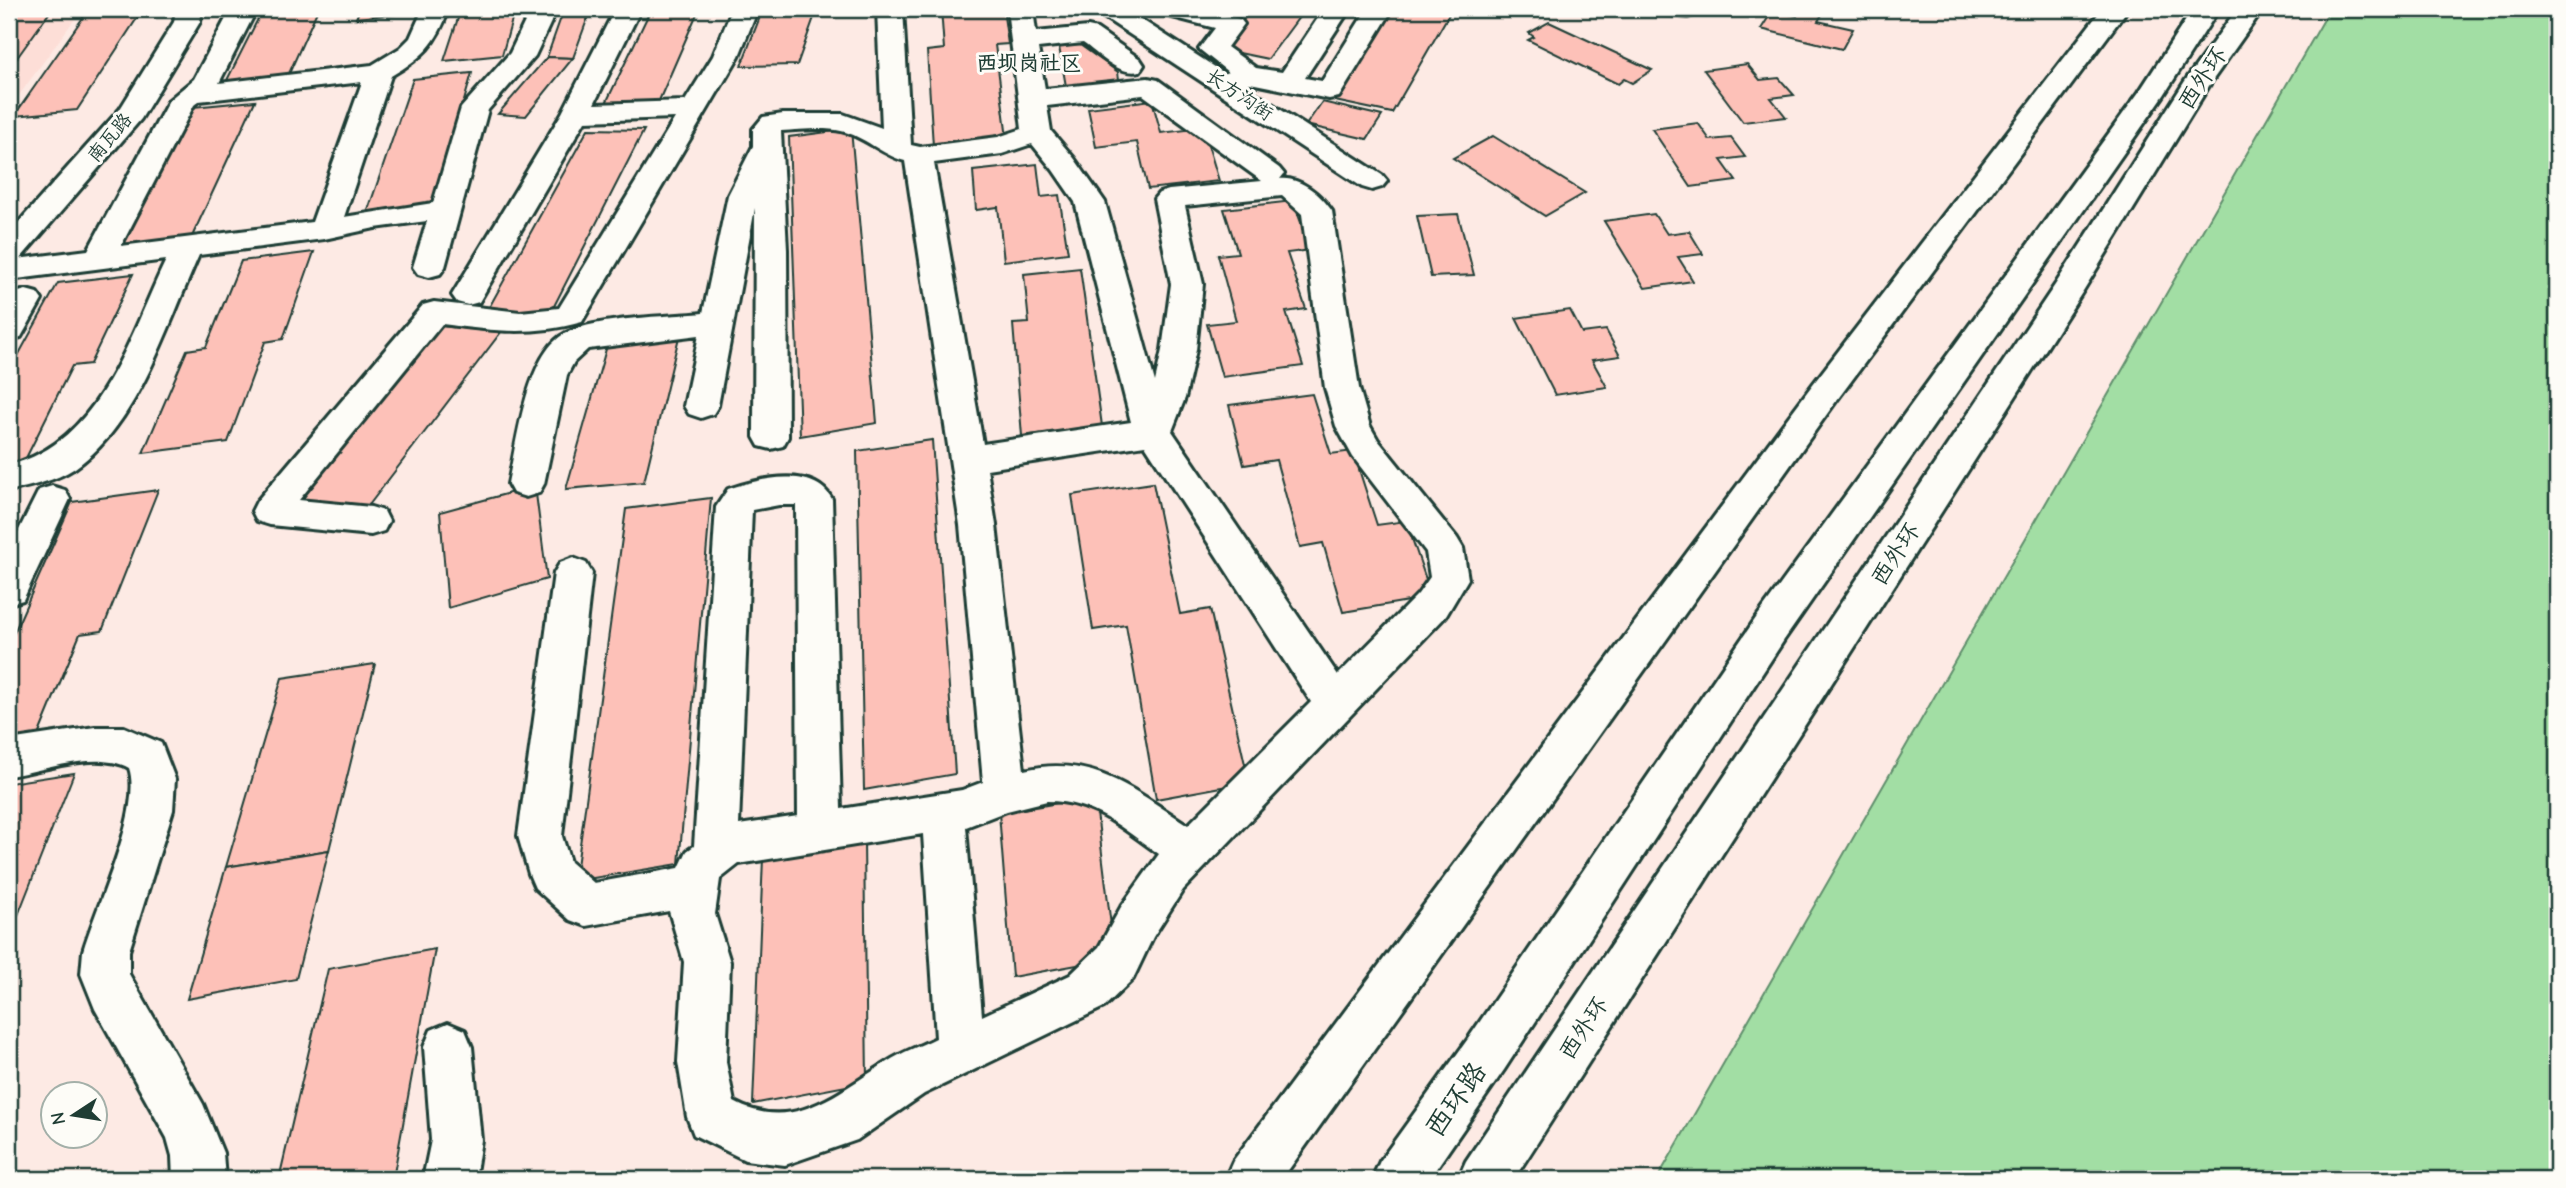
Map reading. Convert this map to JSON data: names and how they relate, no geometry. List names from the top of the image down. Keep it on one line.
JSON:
{"streets":{"main road":["西外环","长方沟街","南瓦路","西环路"]},"crossings":[["西外环","西环路"]],"districts":["西坝岗社区"],"north":"left"}
